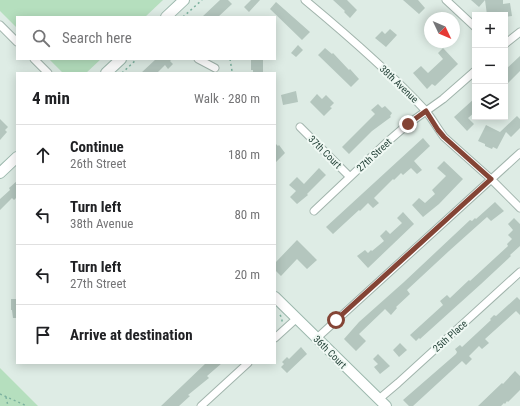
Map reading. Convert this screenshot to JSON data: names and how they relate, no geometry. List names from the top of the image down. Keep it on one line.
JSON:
{"streets":{"street":["38th Avenue","37th Court","27th Street","25th Place","36th Court"]},"crossings":[["38th Avenue","27th Street"],["37th Court","27th Street"],["25th Place","36th Court"]],"north":"bottom right","page":{"map_buttons":["+","−"],"search":"Search here","heading":["4 min","Walk · 280 m"],"list":[["Continue","26th Street","180 m"],["Turn left","38th Avenue","80 m"],["Turn left","27th Street","20 m"],"Arrive at destination"]}}
